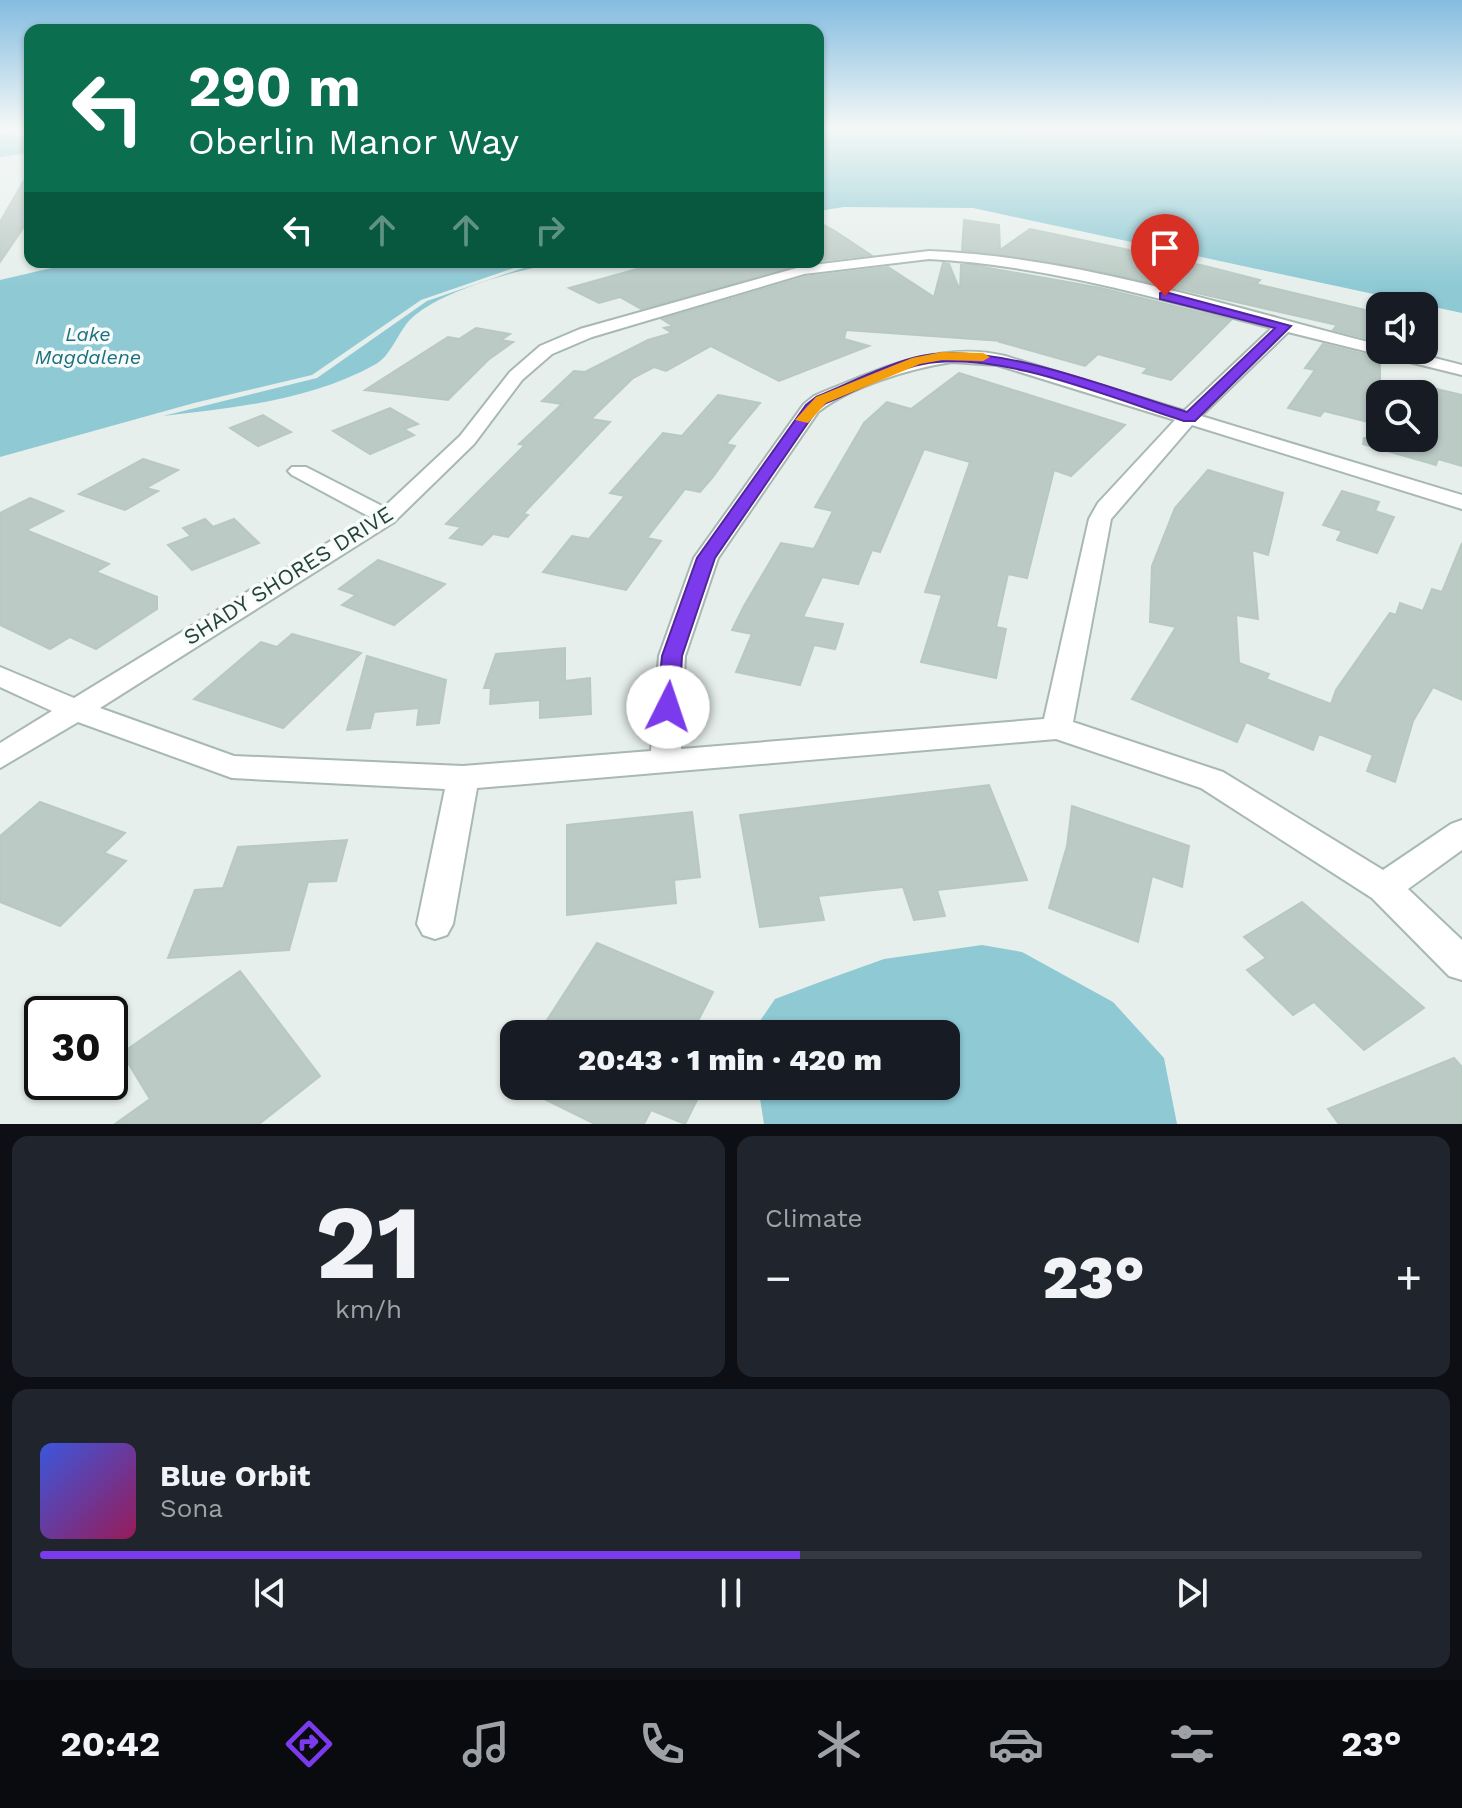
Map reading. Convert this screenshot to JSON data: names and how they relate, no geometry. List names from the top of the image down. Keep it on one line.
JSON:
{"streets":{"street":["SHADY SHORES DRIVE"]},"water":["Lake Magdalene"],"page":{"turn":["290 m","Oberlin Manor Way"],"limit":"30","trip":"20:43 · 1 min · 420 m","tile":[["21","km/h"],"Climate"],"heat":["−","23°","+"],"song":["Blue Orbit","Sona"],"tabs":["20:42","23°"]}}
